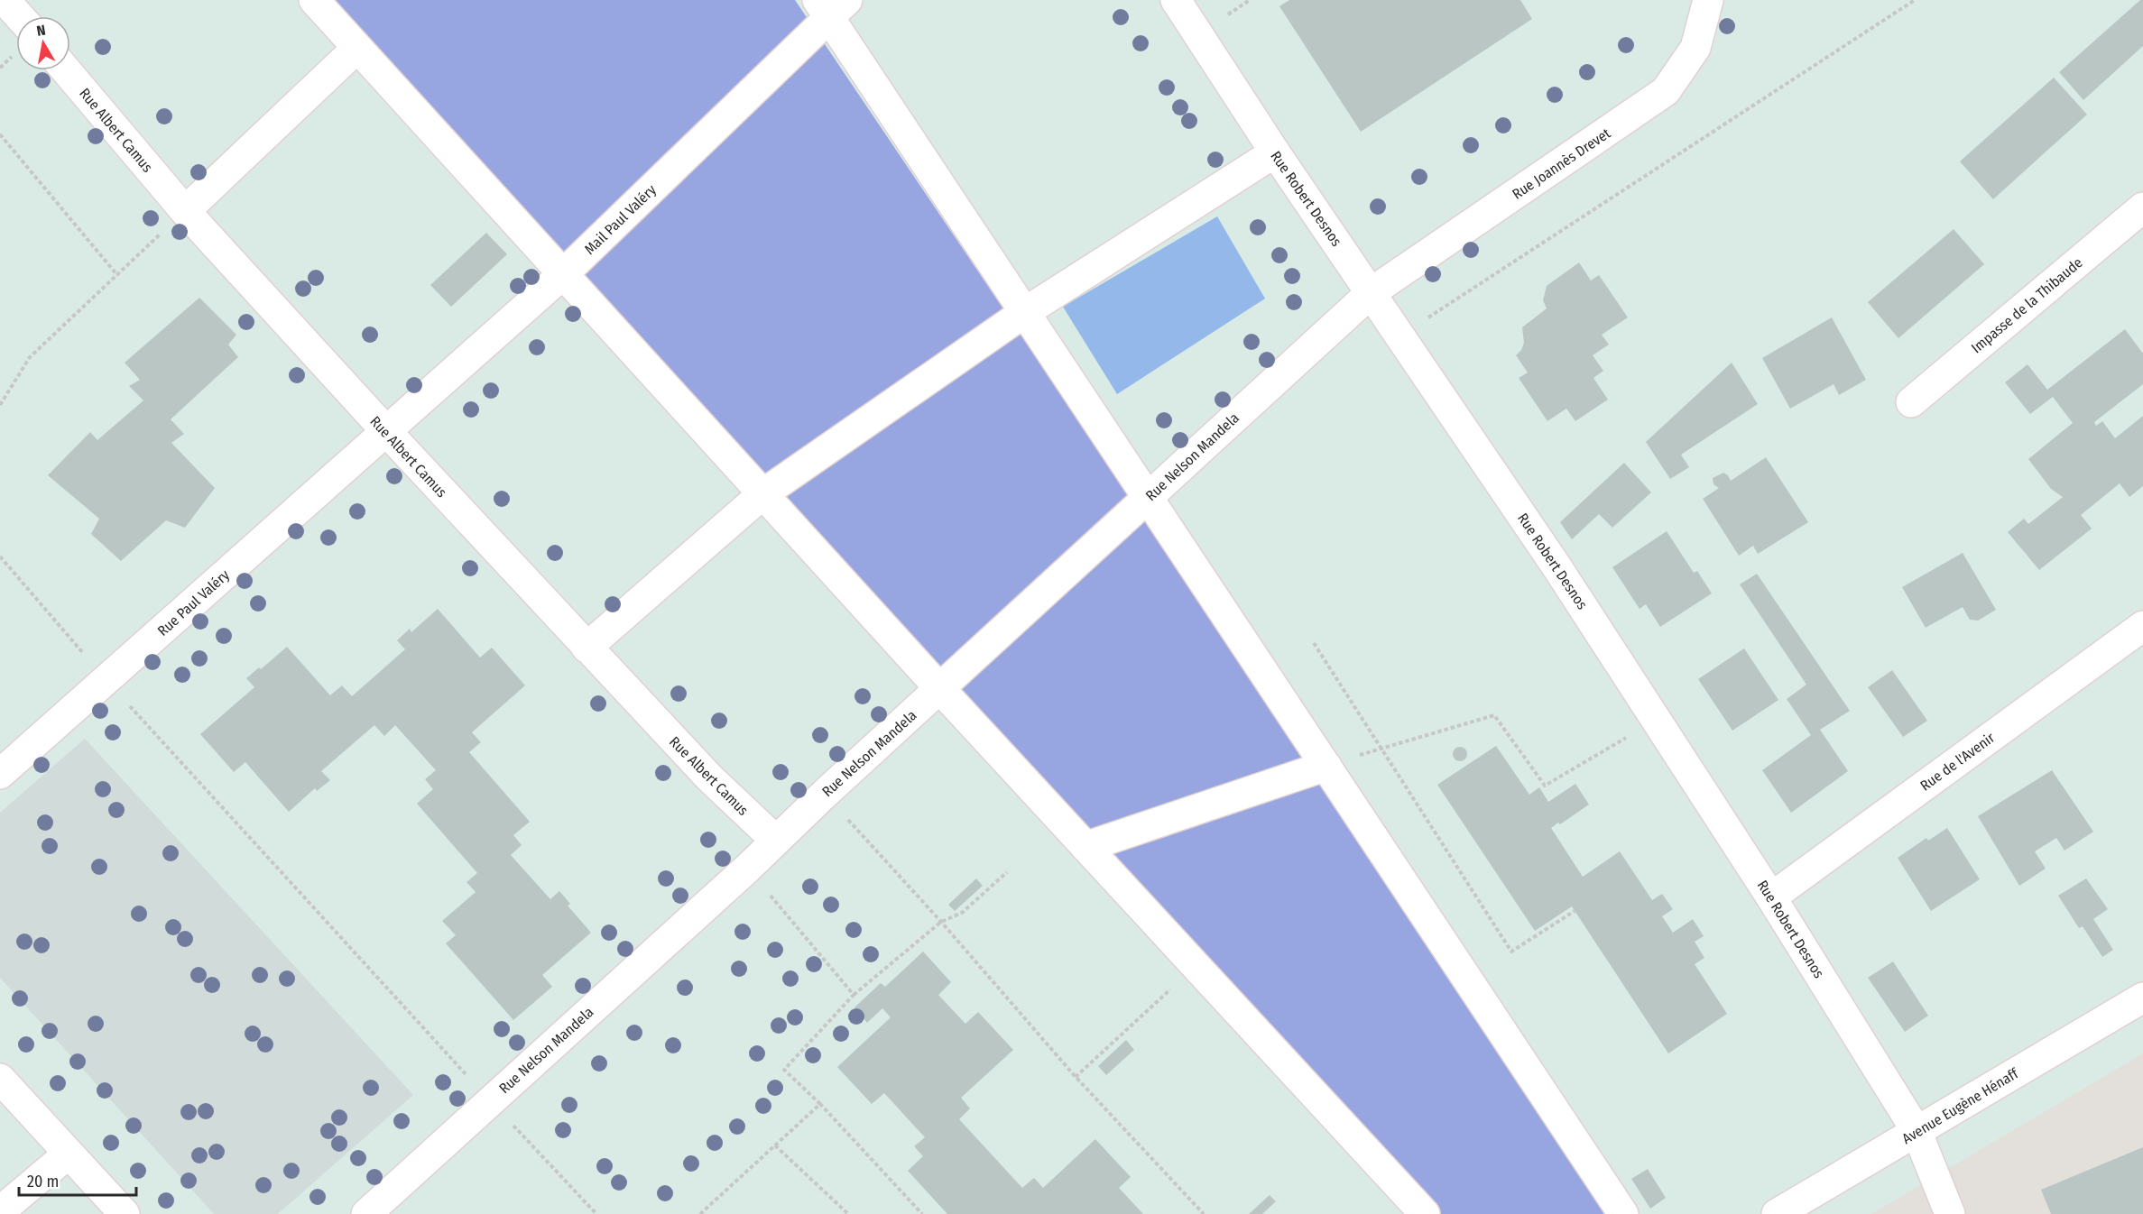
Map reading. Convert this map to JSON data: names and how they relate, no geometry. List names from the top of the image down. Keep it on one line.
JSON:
{"streets":{"street":["Rue Albert Camus","Rue Joannès Drevet","Rue Robert Desnos","Mail Paul Valéry","Impasse de la Thibaude","Rue Nelson Mandela","Rue Paul Valéry","Rue de l'Avenir","Avenue Eugène Hénaff"]},"crossings":[["Rue Albert Camus","Mail Paul Valéry"],["Rue Albert Camus","Rue Nelson Mandela"],["Rue Albert Camus","Rue Paul Valéry"],["Rue Joannès Drevet","Rue Robert Desnos"],["Rue Joannès Drevet","Rue Nelson Mandela"],["Rue Robert Desnos","Rue Nelson Mandela"],["Rue Robert Desnos","Rue de l'Avenir"],["Rue Robert Desnos","Avenue Eugène Hénaff"],["Mail Paul Valéry","Rue Paul Valéry"]],"scale_bar":"20 m","north":"top"}
